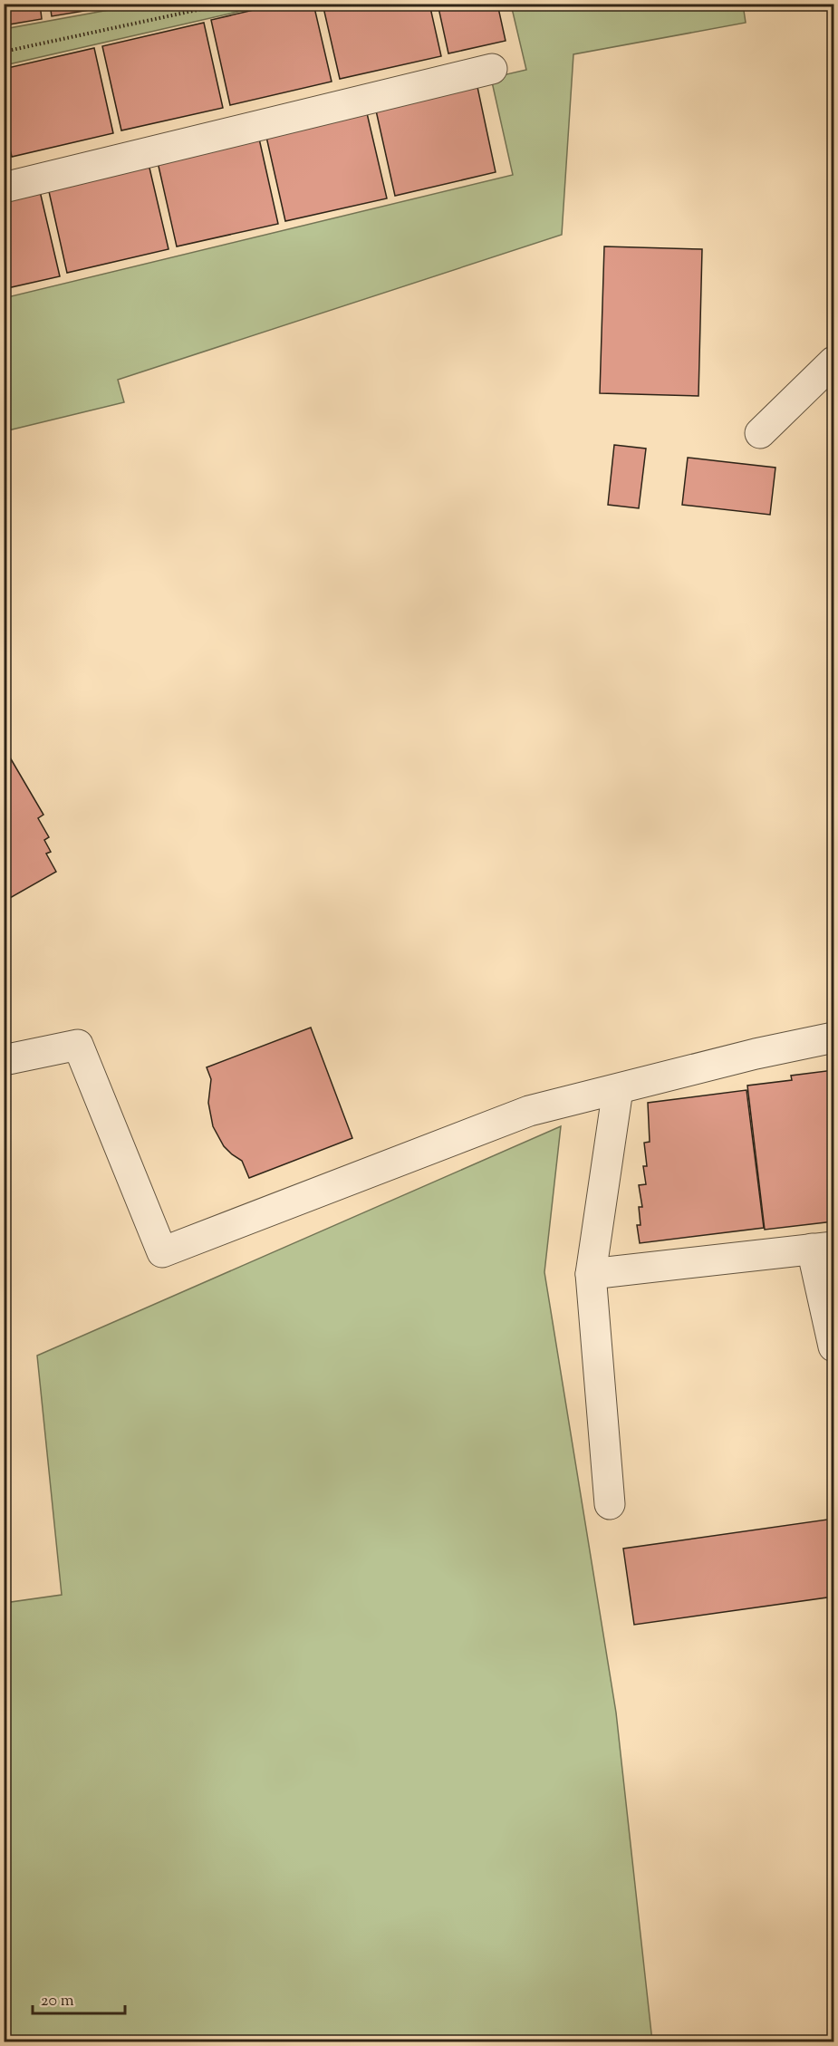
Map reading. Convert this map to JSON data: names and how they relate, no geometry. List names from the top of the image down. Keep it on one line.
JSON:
{"scale_bar":"20 m"}
